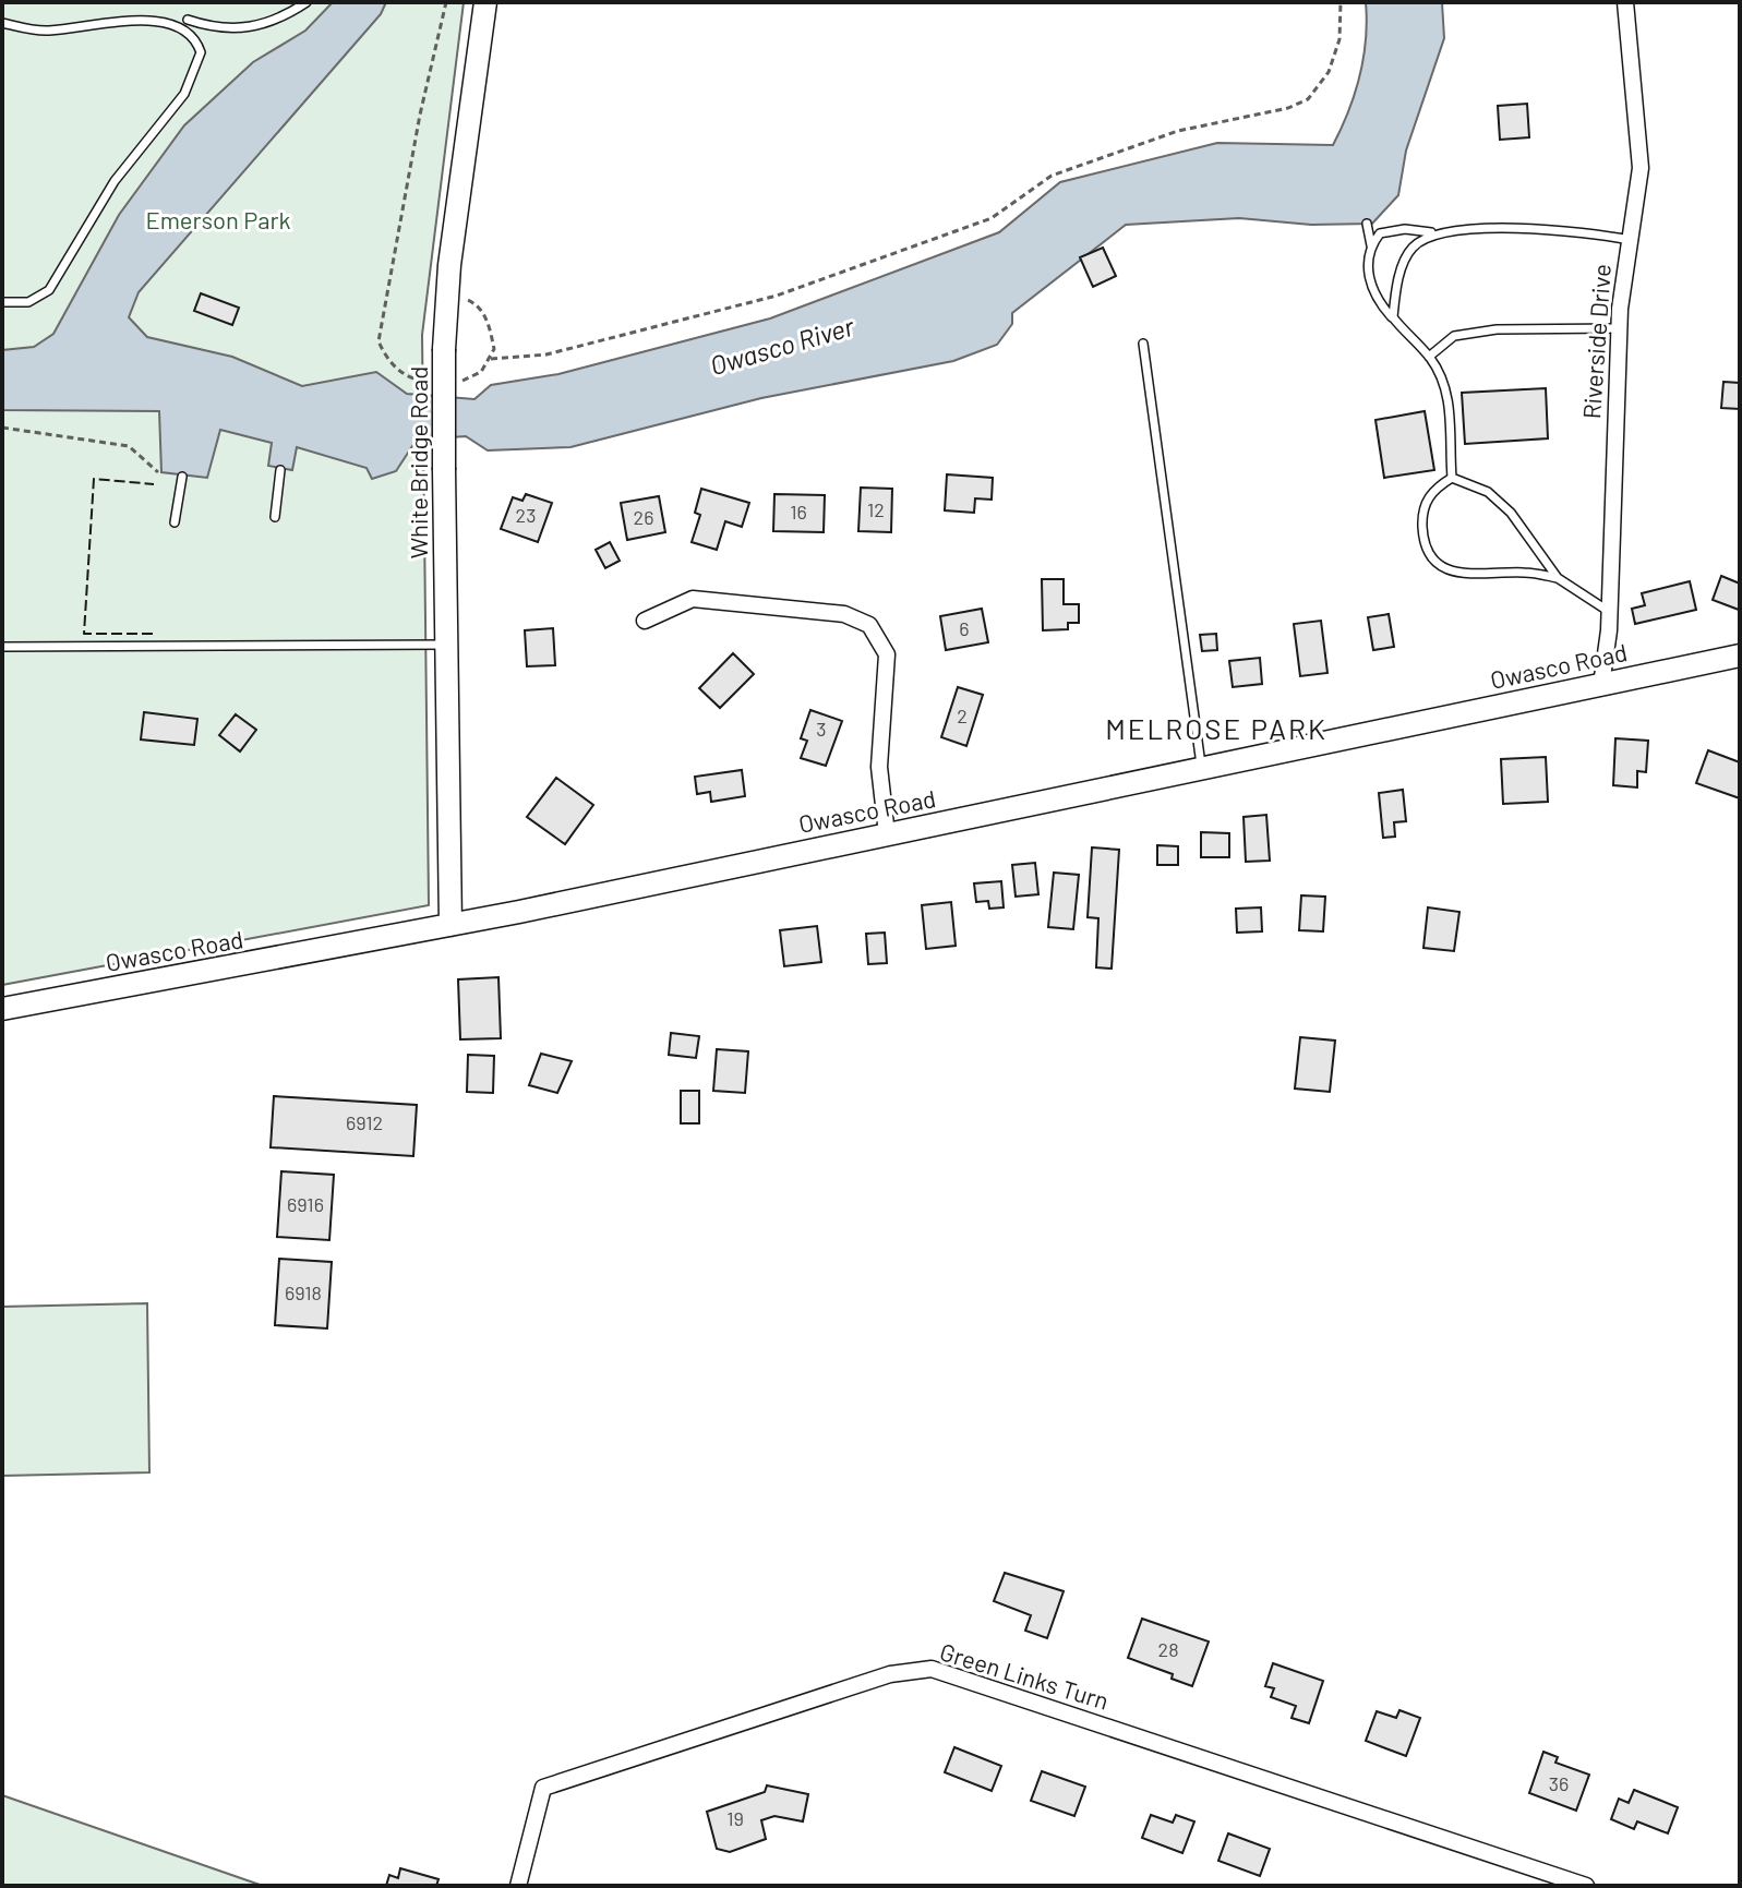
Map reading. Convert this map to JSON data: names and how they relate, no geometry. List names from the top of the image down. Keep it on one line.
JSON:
{"streets":{"main road":["White Bridge Road","Owasco Road"],"street":["Riverside Drive","Green Links Turn"]},"crossings":[["Riverside Drive","Owasco Road"],["White Bridge Road","Owasco Road"]],"districts":["MELROSE PARK"],"water":["Owasco River"],"parks":["Emerson Park"],"house_numbers":["12","16","23","26","6","2","3","6912","6916","6918","28","36","19"]}
